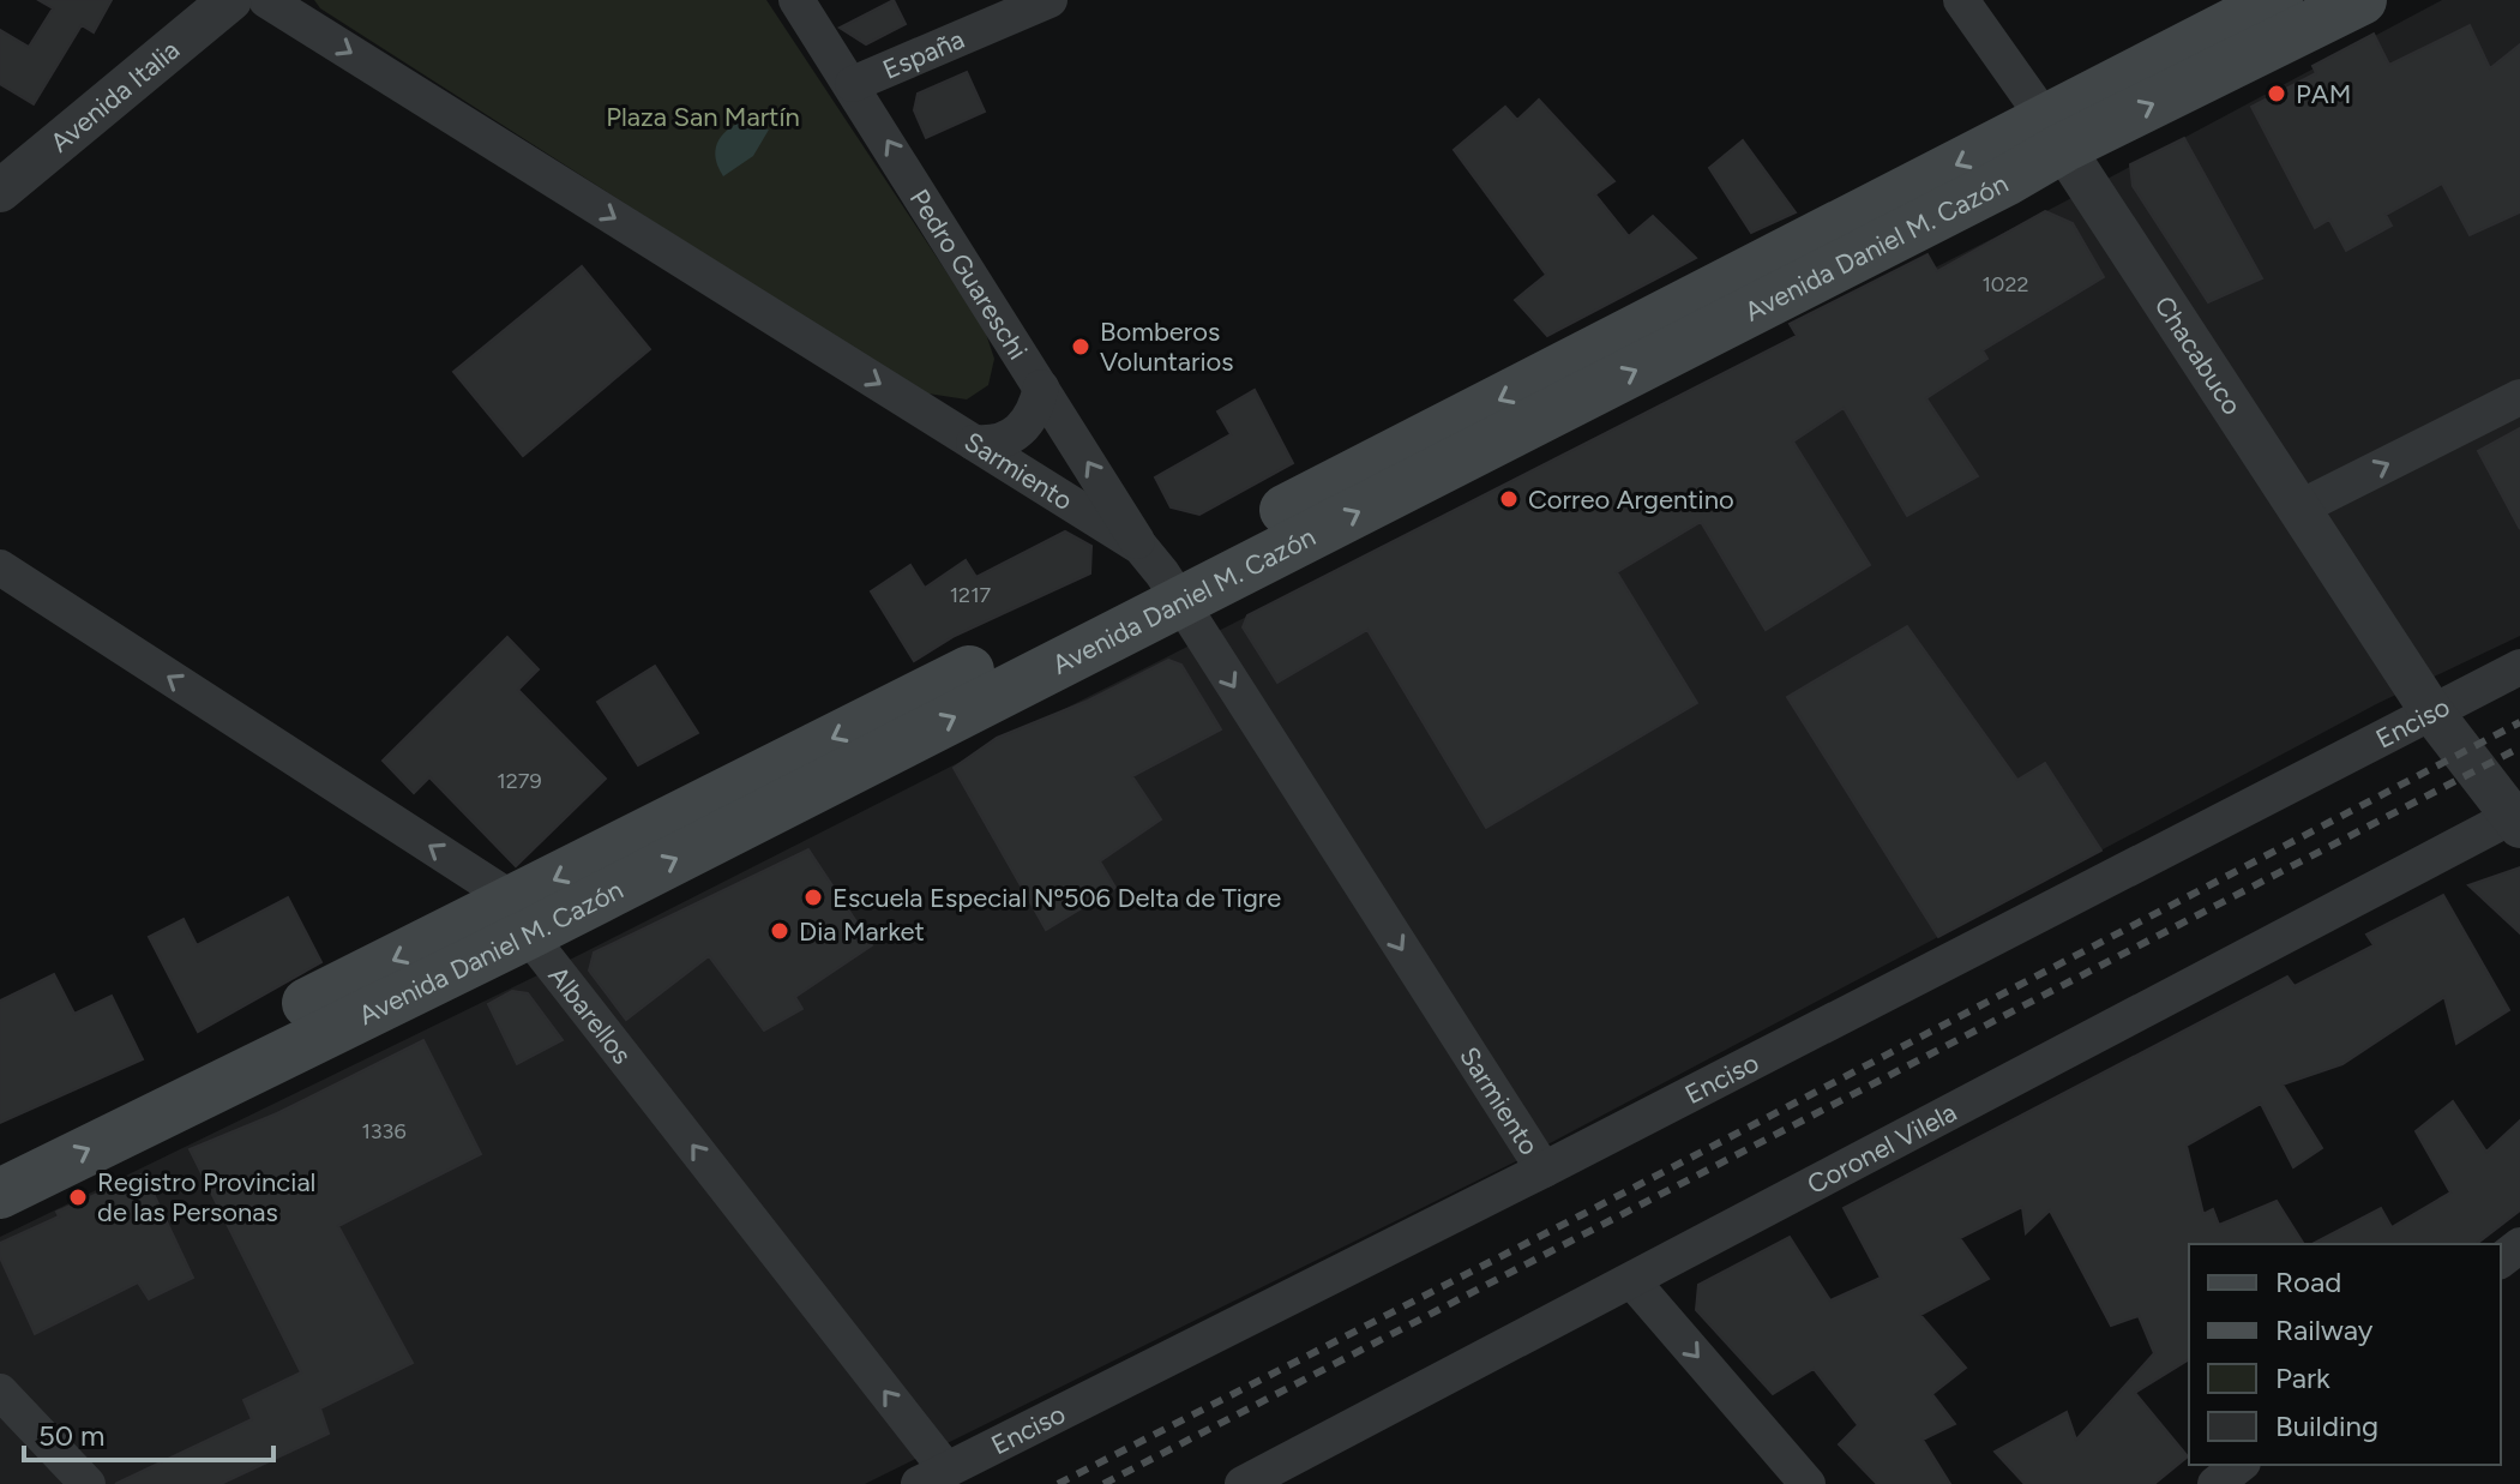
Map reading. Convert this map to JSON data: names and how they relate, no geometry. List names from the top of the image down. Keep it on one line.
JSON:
{"streets":{"main road":["Avenida Daniel M. Cazón"],"street":["España","Avenida Italia","Pedro Guareschi","Chacabuco","Sarmiento","Enciso","Albarellos","Coronel Vilela"]},"crossings":[["España","Pedro Guareschi"],["Avenida Daniel M. Cazón","Pedro Guareschi"],["Avenida Daniel M. Cazón","Chacabuco"],["Avenida Daniel M. Cazón","Sarmiento"],["Avenida Daniel M. Cazón","Albarellos"],["Pedro Guareschi","Sarmiento"],["Chacabuco","Enciso"],["Chacabuco","Coronel Vilela"],["Sarmiento","Enciso"],["Enciso","Albarellos"]],"one_way":["Pedro Guareschi","Sarmiento","Albarellos"],"parks":["Plaza San Martín"],"places":["PAM","Bomberos Voluntarios","Correo Argentino","Escuela Especial Nº506 Delta de Tigre","Dia Market","Registro Provincial de las Personas"],"house_numbers":["1022","1217","1279","1336"],"legend":["Road","Railway","Park","Building"],"scale_bar":"50 m"}
